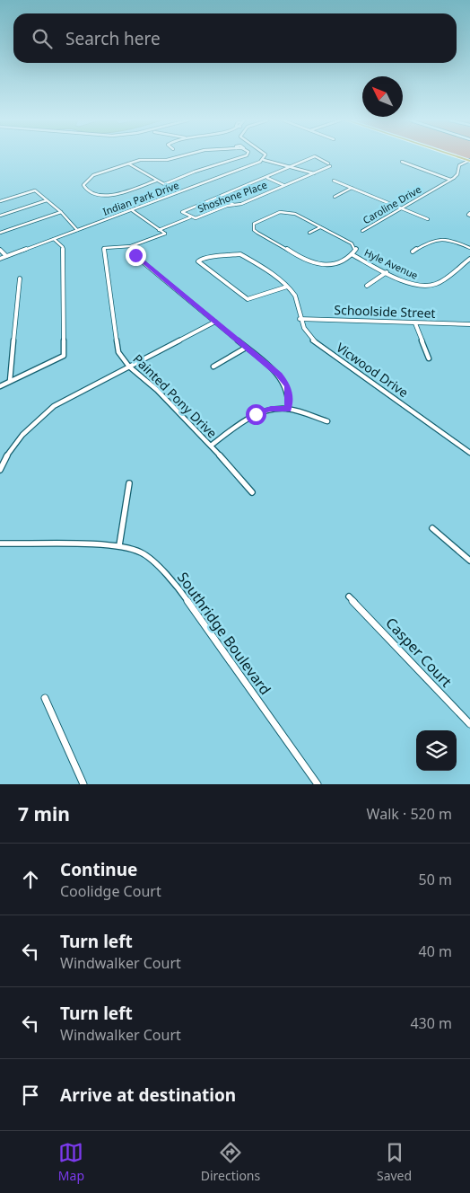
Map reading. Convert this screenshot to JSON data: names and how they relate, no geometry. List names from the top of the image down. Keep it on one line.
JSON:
{"streets":{"street":["Shoshone Place","Indian Park Drive","Caroline Drive","Hyle Avenue","Schoolside Street","Vicwood Drive","Painted Pony Drive","Southridge Boulevard","Casper Court"]},"crossings":[["Schoolside Street","Vicwood Drive"]],"north":"top left","page":{"search":"Search here","heading":["7 min","Walk · 520 m"],"list":[["Continue","Coolidge Court","50 m"],["Turn left","Windwalker Court","40 m"],["Turn left","Windwalker Court","430 m"],"Arrive at destination"],"nav":["Map","Directions","Saved"]}}
